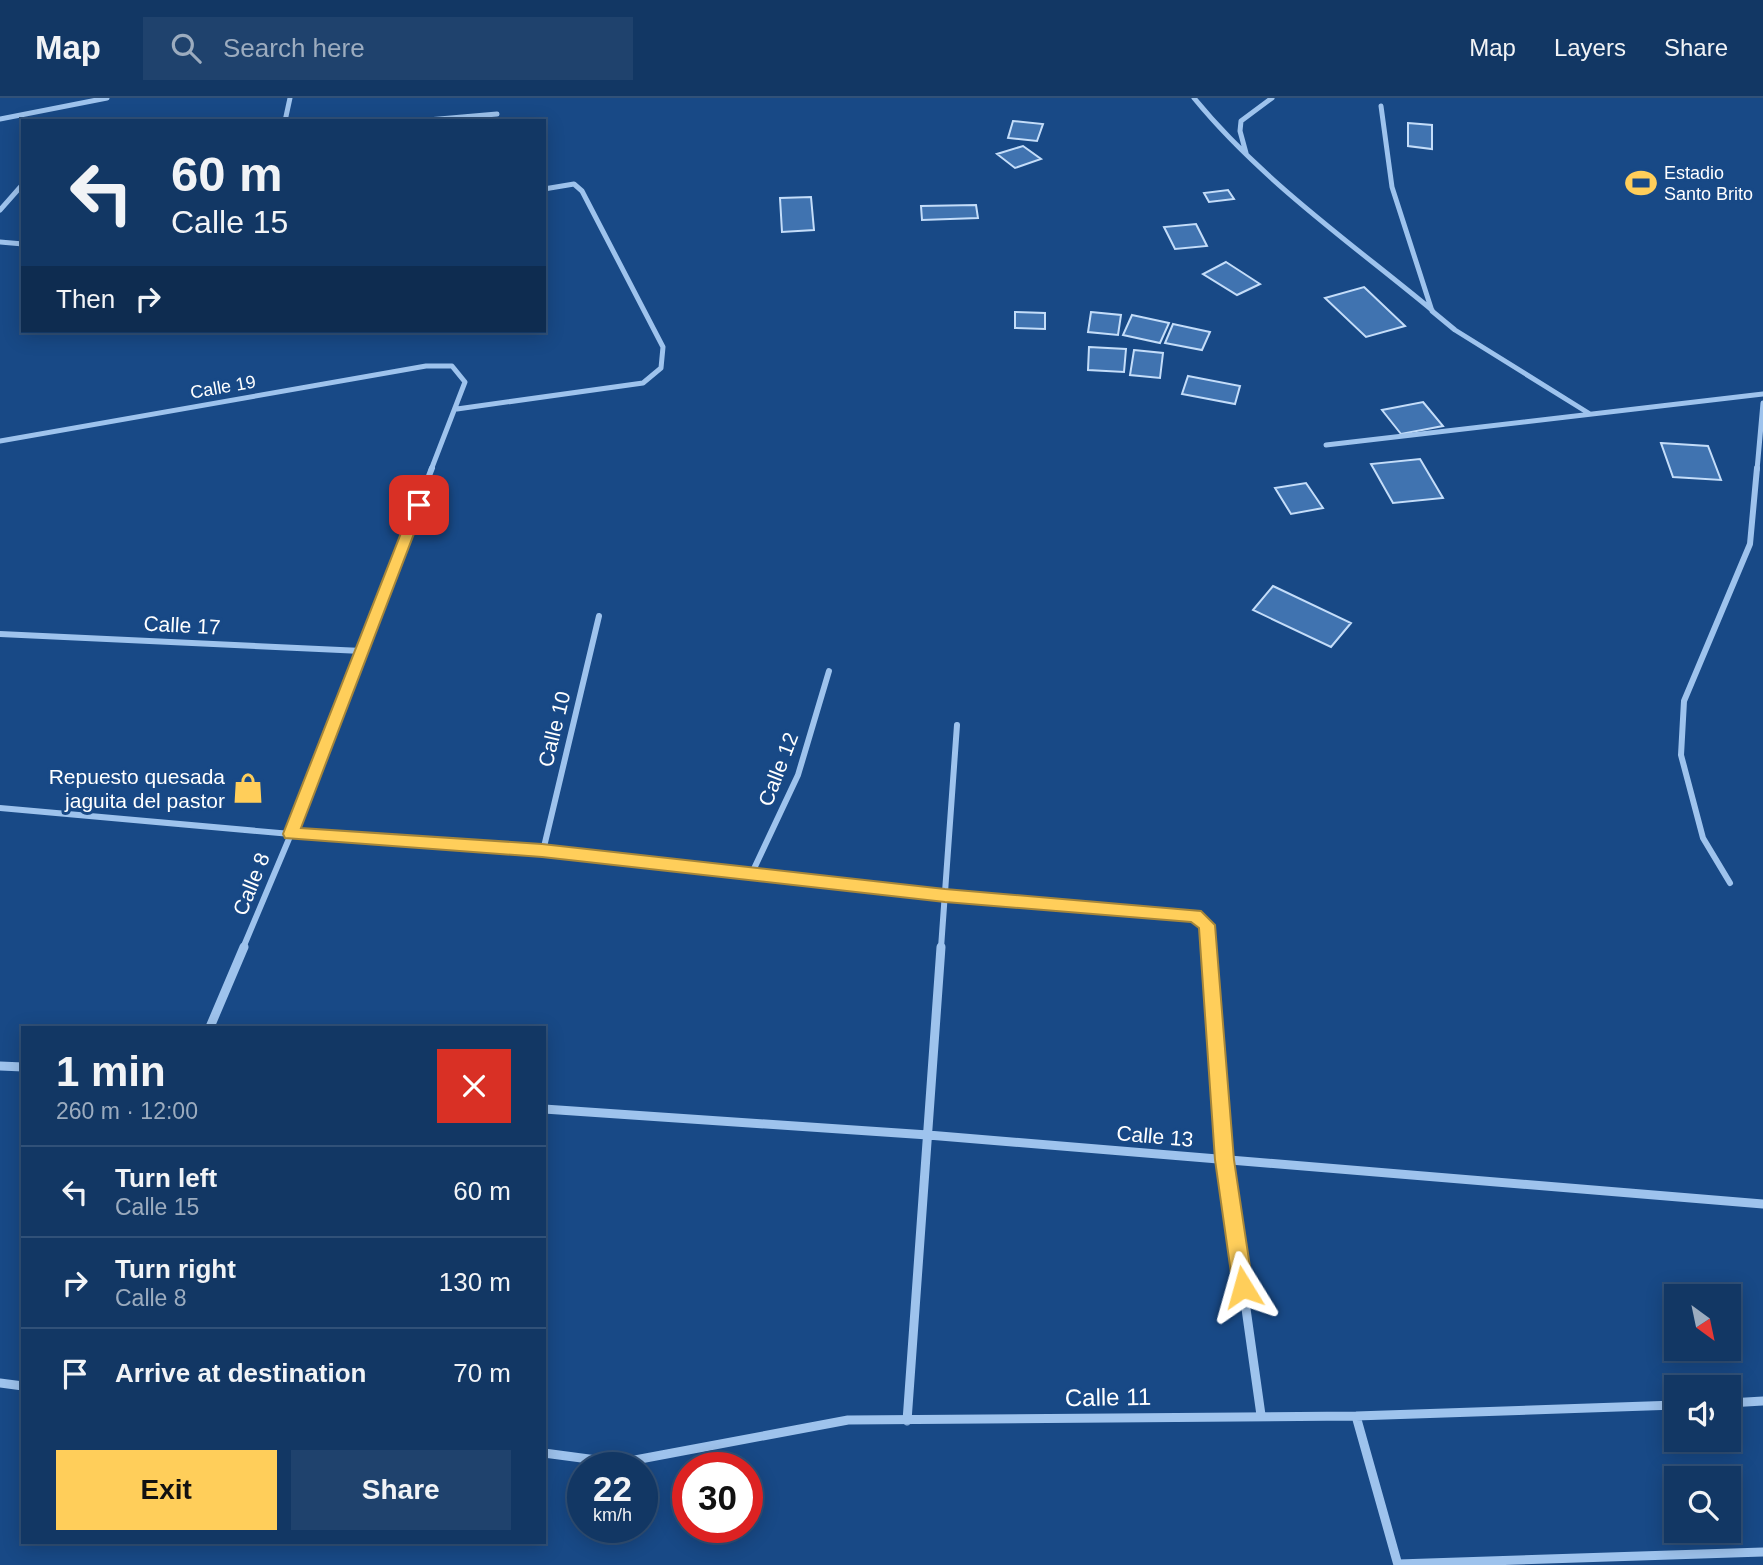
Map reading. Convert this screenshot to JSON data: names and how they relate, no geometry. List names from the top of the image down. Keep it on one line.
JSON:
{"streets":{"street":["Calle 19","Calle 17","Calle 10","Calle 12","Calle 8","Calle 13","Calle 11"]},"crossings":[["Calle 19","Calle 8"],["Calle 17","Calle 8"]],"places":{"sports":["Estadio Santo Brito"],"shop":["Repuesto quesada jaguita del pastor"]},"north":"bottom right","page":{"header":"Map","search":"Search here","nav":["Map","Layers","Share"],"turn":["60 m","Calle 15"],"then":"Then","heading":["1 min","260 m · 12:00"],"list":[{"name":"Turn left","note":"Calle 15","value":"60 m"},{"name":"Turn right","note":"Calle 8","value":"130 m"},{"name":"Arrive at destination","value":"70 m"}],"buttons":["Exit","Share"],"speed":"22 km/h","limit":"30"}}
